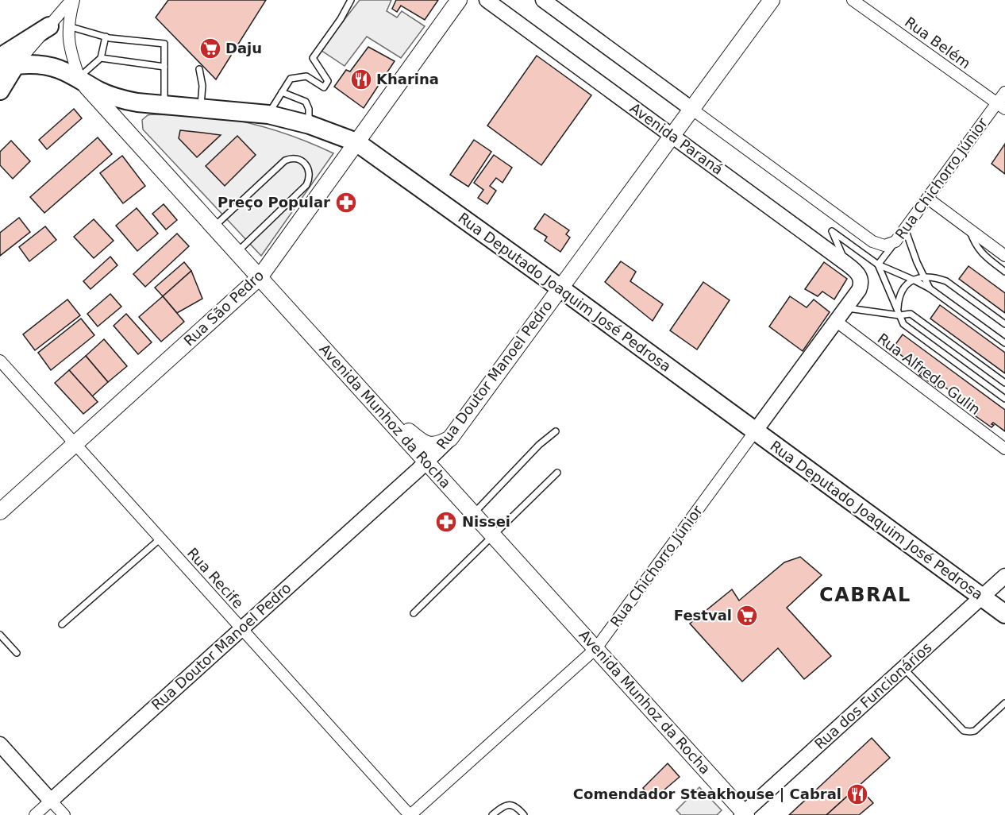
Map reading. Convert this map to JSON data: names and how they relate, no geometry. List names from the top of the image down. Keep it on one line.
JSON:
{"streets":{"main road":["Rua Deputado Joaquim José Pedrosa","Rua São Pedro","Rua Doutor Manoel Pedro","Avenida Munhoz da Rocha"],"street":["Rua Belém","Avenida Paraná","Rua Chichorro Júnior","Rua Alfredo Gulin","Rua Recife","Rua dos Funcionários"]},"crossings":[["Rua Belém","Rua Chichorro Júnior"],["Avenida Paraná","Rua Chichorro Júnior"],["Avenida Paraná","Rua Doutor Manoel Pedro"],["Rua Chichorro Júnior","Rua Deputado Joaquim José Pedrosa"],["Rua Chichorro Júnior","Rua Alfredo Gulin"],["Rua Chichorro Júnior","Avenida Munhoz da Rocha"],["Rua Chichorro Júnior","Rua Recife"],["Rua Deputado Joaquim José Pedrosa","Rua São Pedro"],["Rua Deputado Joaquim José Pedrosa","Rua Doutor Manoel Pedro"],["Rua Deputado Joaquim José Pedrosa","Avenida Munhoz da Rocha"],["Rua Deputado Joaquim José Pedrosa","Rua dos Funcionários"],["Rua São Pedro","Avenida Munhoz da Rocha"],["Rua São Pedro","Rua Recife"],["Rua Doutor Manoel Pedro","Avenida Munhoz da Rocha"],["Rua Doutor Manoel Pedro","Rua Recife"],["Avenida Munhoz da Rocha","Rua dos Funcionários"]],"districts":["CABRAL"],"places":{"supermarket":["Daju","Festval"],"restaurant":["Kharina","Comendador Steakhouse | Cabral"],"pharmacy":["Preço Popular","Nissei"]}}
